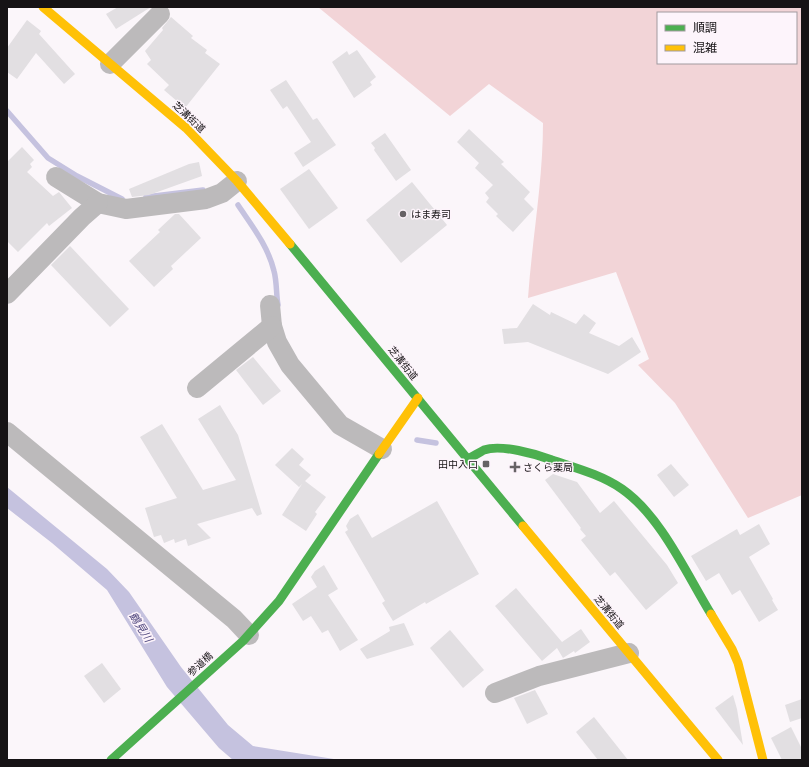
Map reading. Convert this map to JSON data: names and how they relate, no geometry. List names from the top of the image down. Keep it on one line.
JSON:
{"streets":{"main road":["芝溝街道","参道橋"]},"crossings":[["芝溝街道","参道橋"]],"water":["鶴見川"],"places":{"other":["はま寿司"],"transit":["田中入口"],"health":["さくら薬局"]},"legend":["順調","混雑"]}
